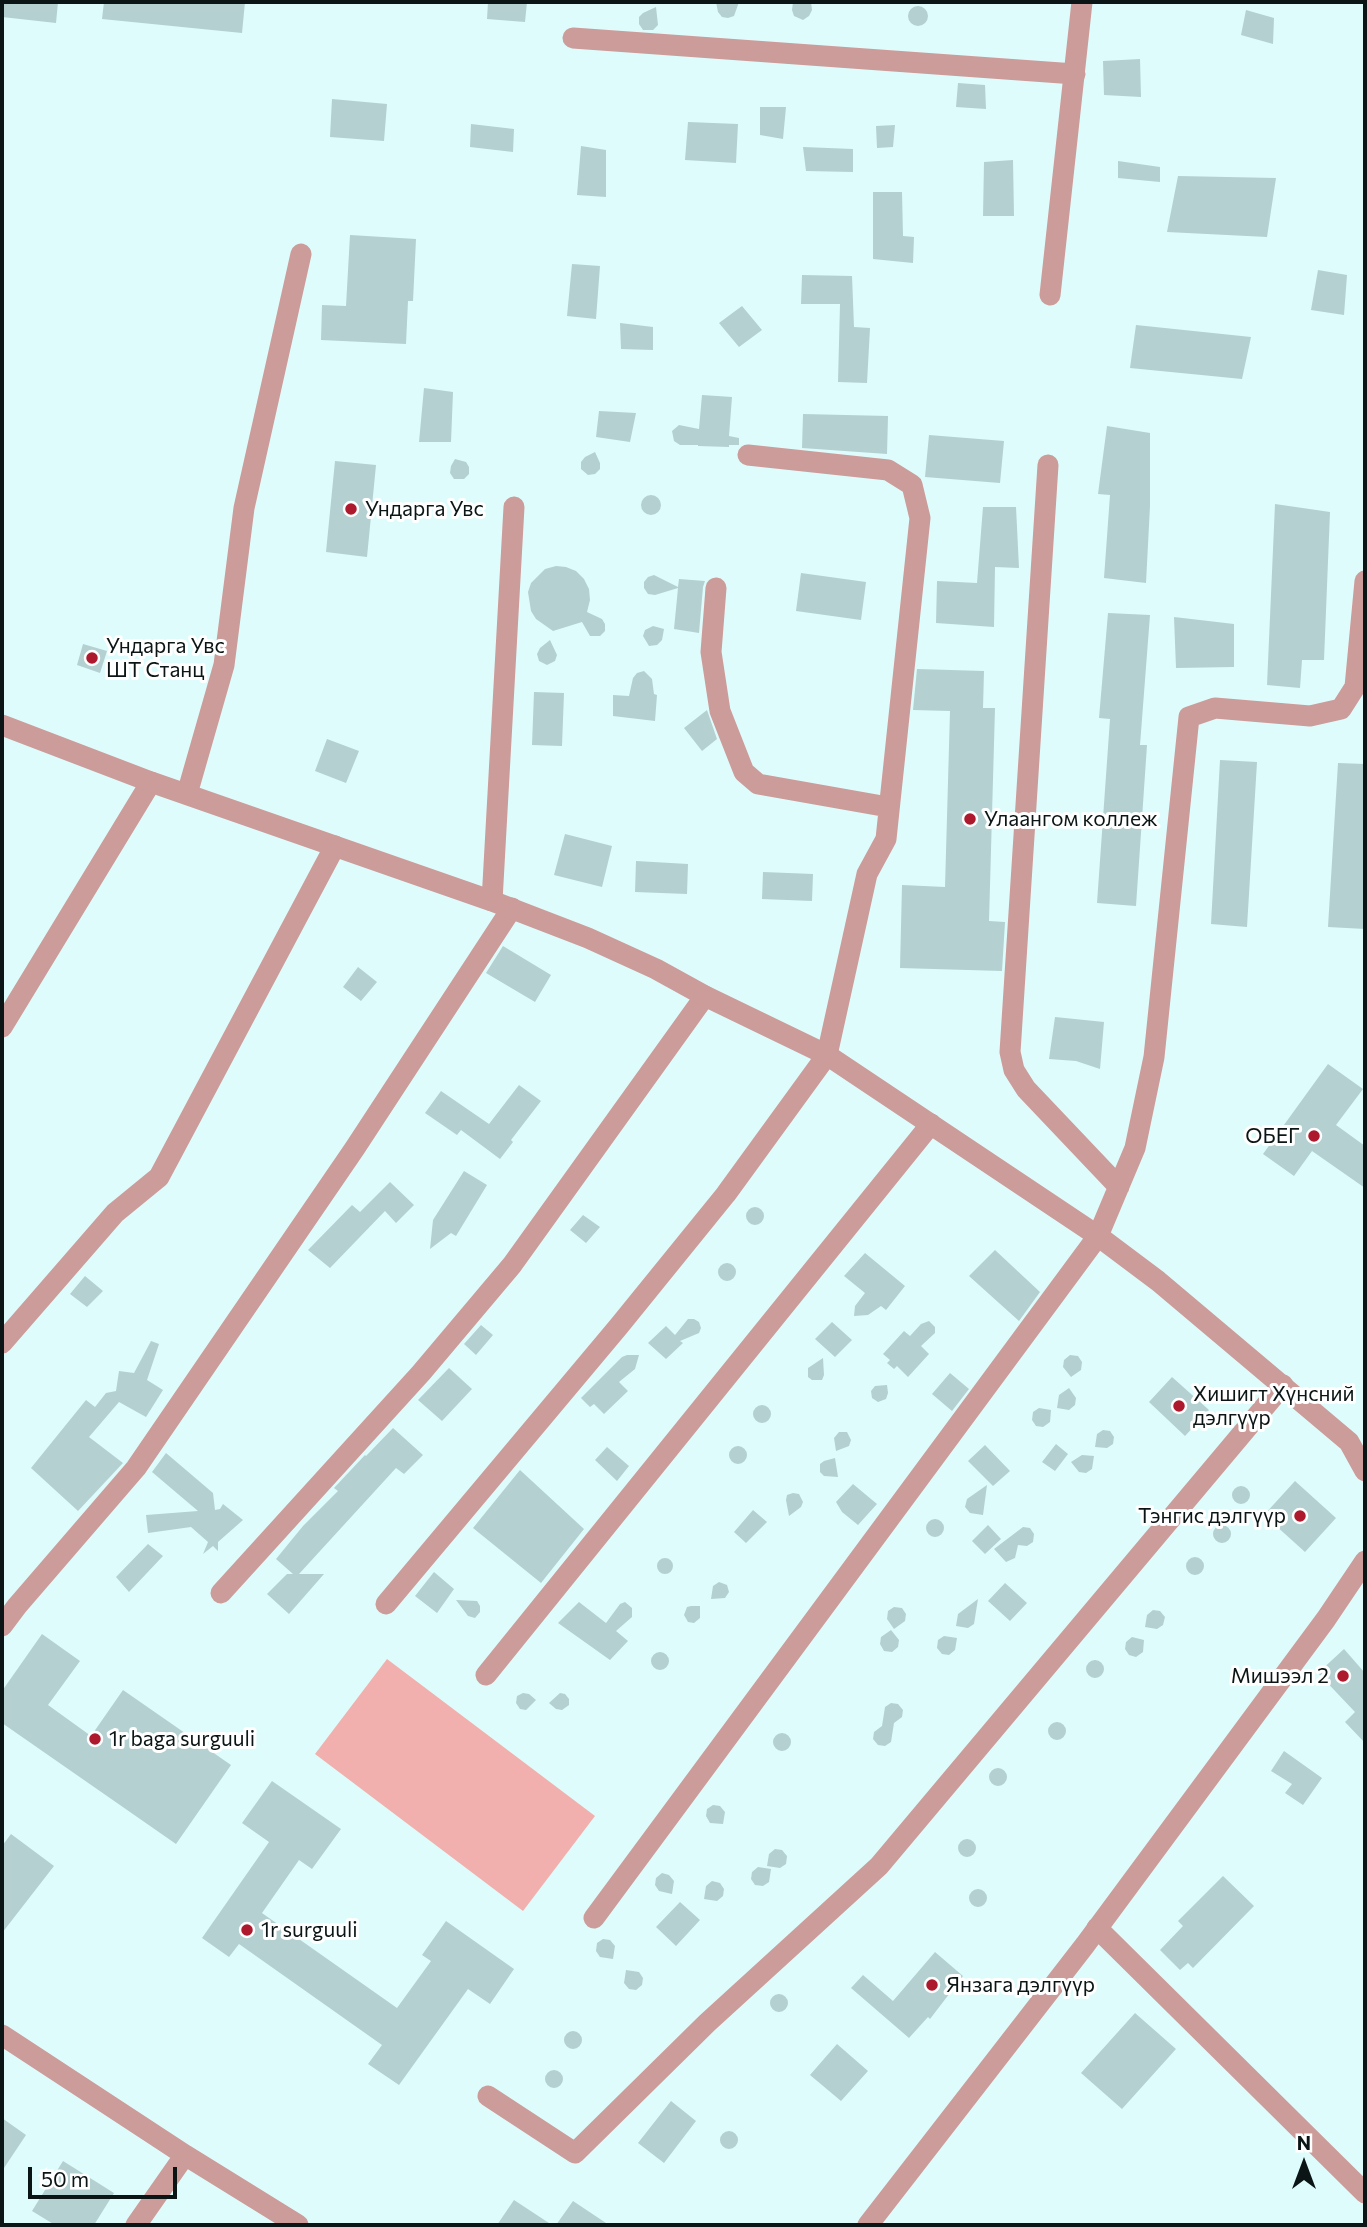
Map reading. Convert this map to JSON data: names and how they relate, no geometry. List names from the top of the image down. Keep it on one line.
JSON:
{"places":["Ундарга Увс","Ундарга Увс ШТ Станц","Улаангом коллеж","ОБЕГ","Хишигт Хүнсний дэлгүүр","Тэнгис дэлгүүр","Мишээл 2","1r baga surguuli","1r surguuli","Янзага дэлгүүр"],"scale_bar":"50 m","north":"top"}
